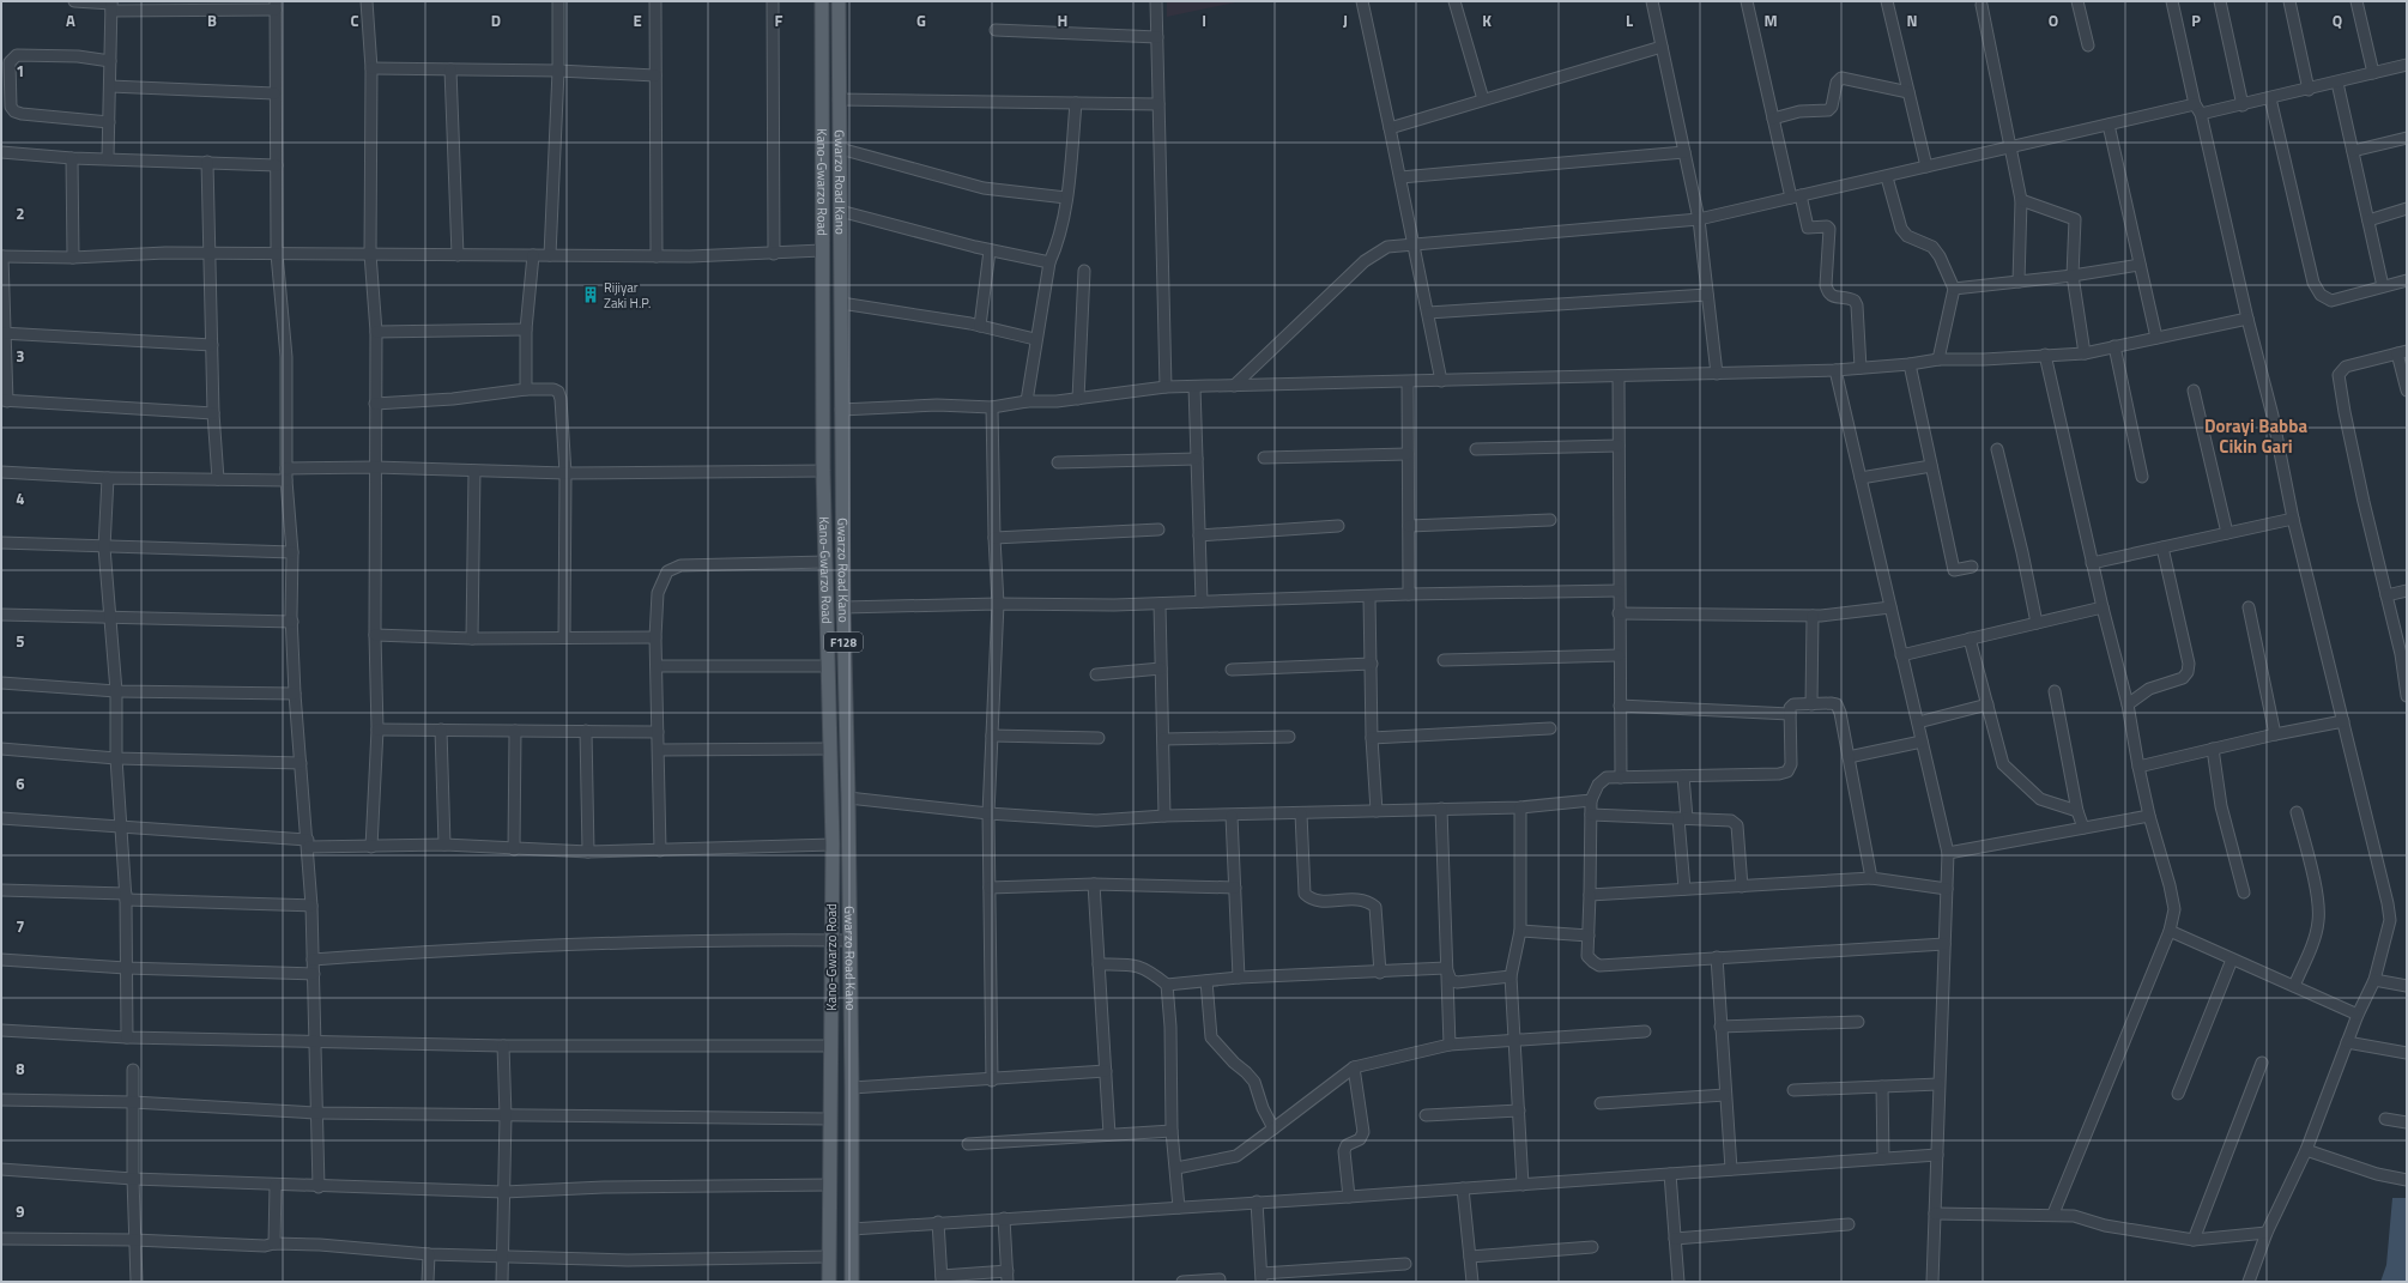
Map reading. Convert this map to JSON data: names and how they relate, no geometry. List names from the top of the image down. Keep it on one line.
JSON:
{"streets":{"main road":["Kano-Gwarzo Road","Gwarzo Road Kano","F128"]},"districts":["Dorayi Babba Cikin Gari"],"places":{"building":["Rijiyar Zaki H.P."]},"grid":{"columns":["A","B","C","D","E","F","G","H","I","J","K","L","M","N","O","P","Q"],"rows":["1","2","3","4","5","6","7","8","9"]}}
